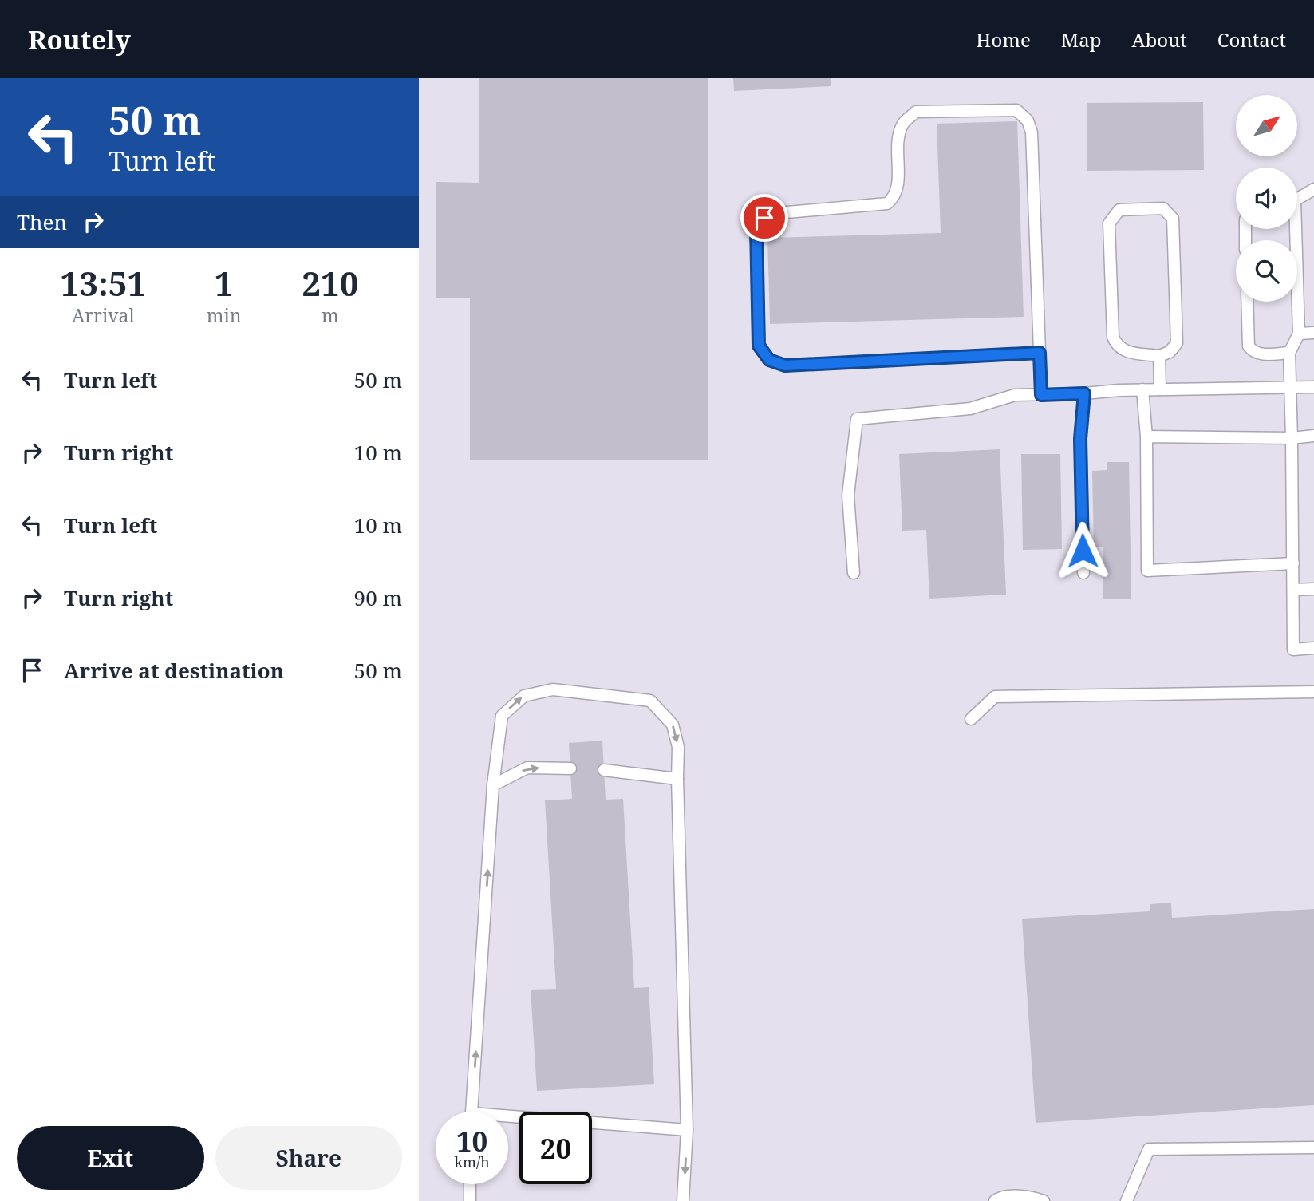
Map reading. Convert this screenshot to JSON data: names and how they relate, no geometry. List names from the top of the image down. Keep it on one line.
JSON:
{"north":"top right","page":{"header":"Routely","nav":["Home","Map","About","Contact"],"turn":["50 m","Turn left"],"then":"Then","eta":["13:51","Arrival","1","min","210","m"],"list":[{"name":"Turn left","value":"50 m"},{"name":"Turn right","value":"10 m"},{"name":"Turn left","value":"10 m"},{"name":"Turn right","value":"90 m"},{"name":"Arrive at destination","value":"50 m"}],"speed":"10 km/h","limit":"20","buttons":["Exit","Share"]}}
